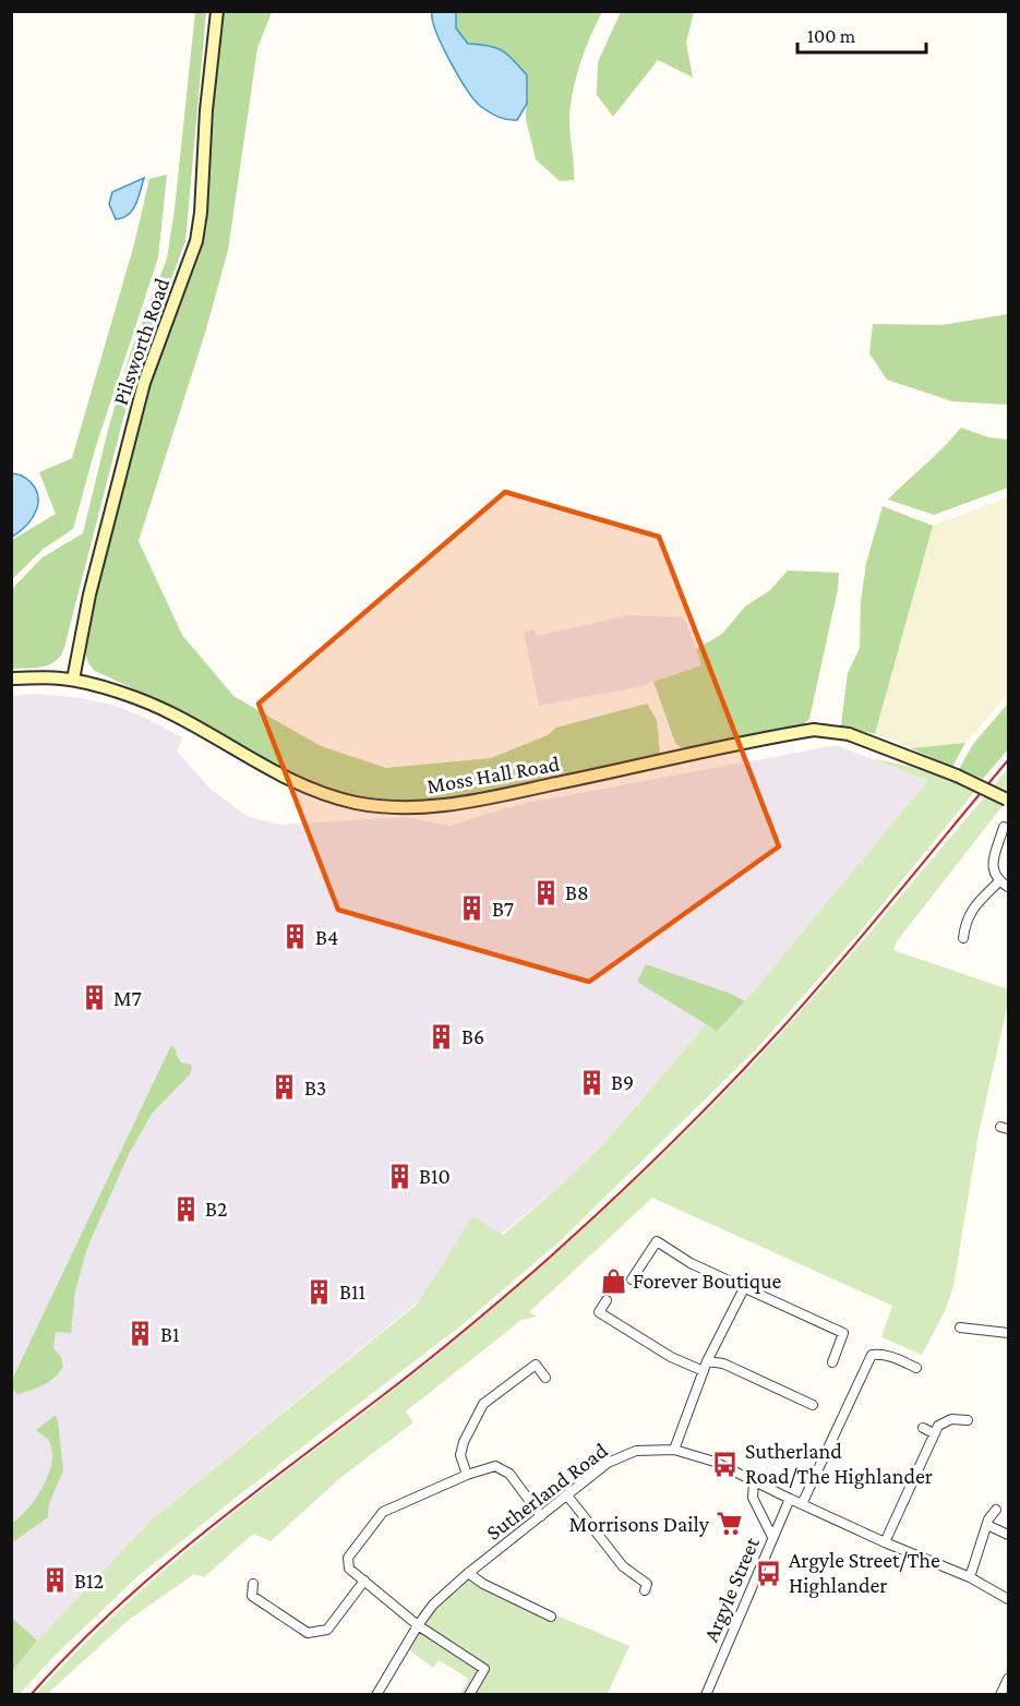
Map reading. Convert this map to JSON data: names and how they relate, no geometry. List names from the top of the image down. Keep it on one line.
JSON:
{"streets":{"street":["Pilsworth Road","Moss Hall Road","Sutherland Road","Argyle Street"]},"crossings":[["Pilsworth Road","Moss Hall Road"],["Sutherland Road","Argyle Street"]],"places":{"building":["B8","B7","B4","M7","B6","B9","B3","B10","B2","B11","B1","B12"],"shop":["Forever Boutique"],"bus stop":["Sutherland Road/The Highlander","Argyle Street/The Highlander"],"supermarket":["Morrisons Daily"]},"scale_bar":"100 m"}
